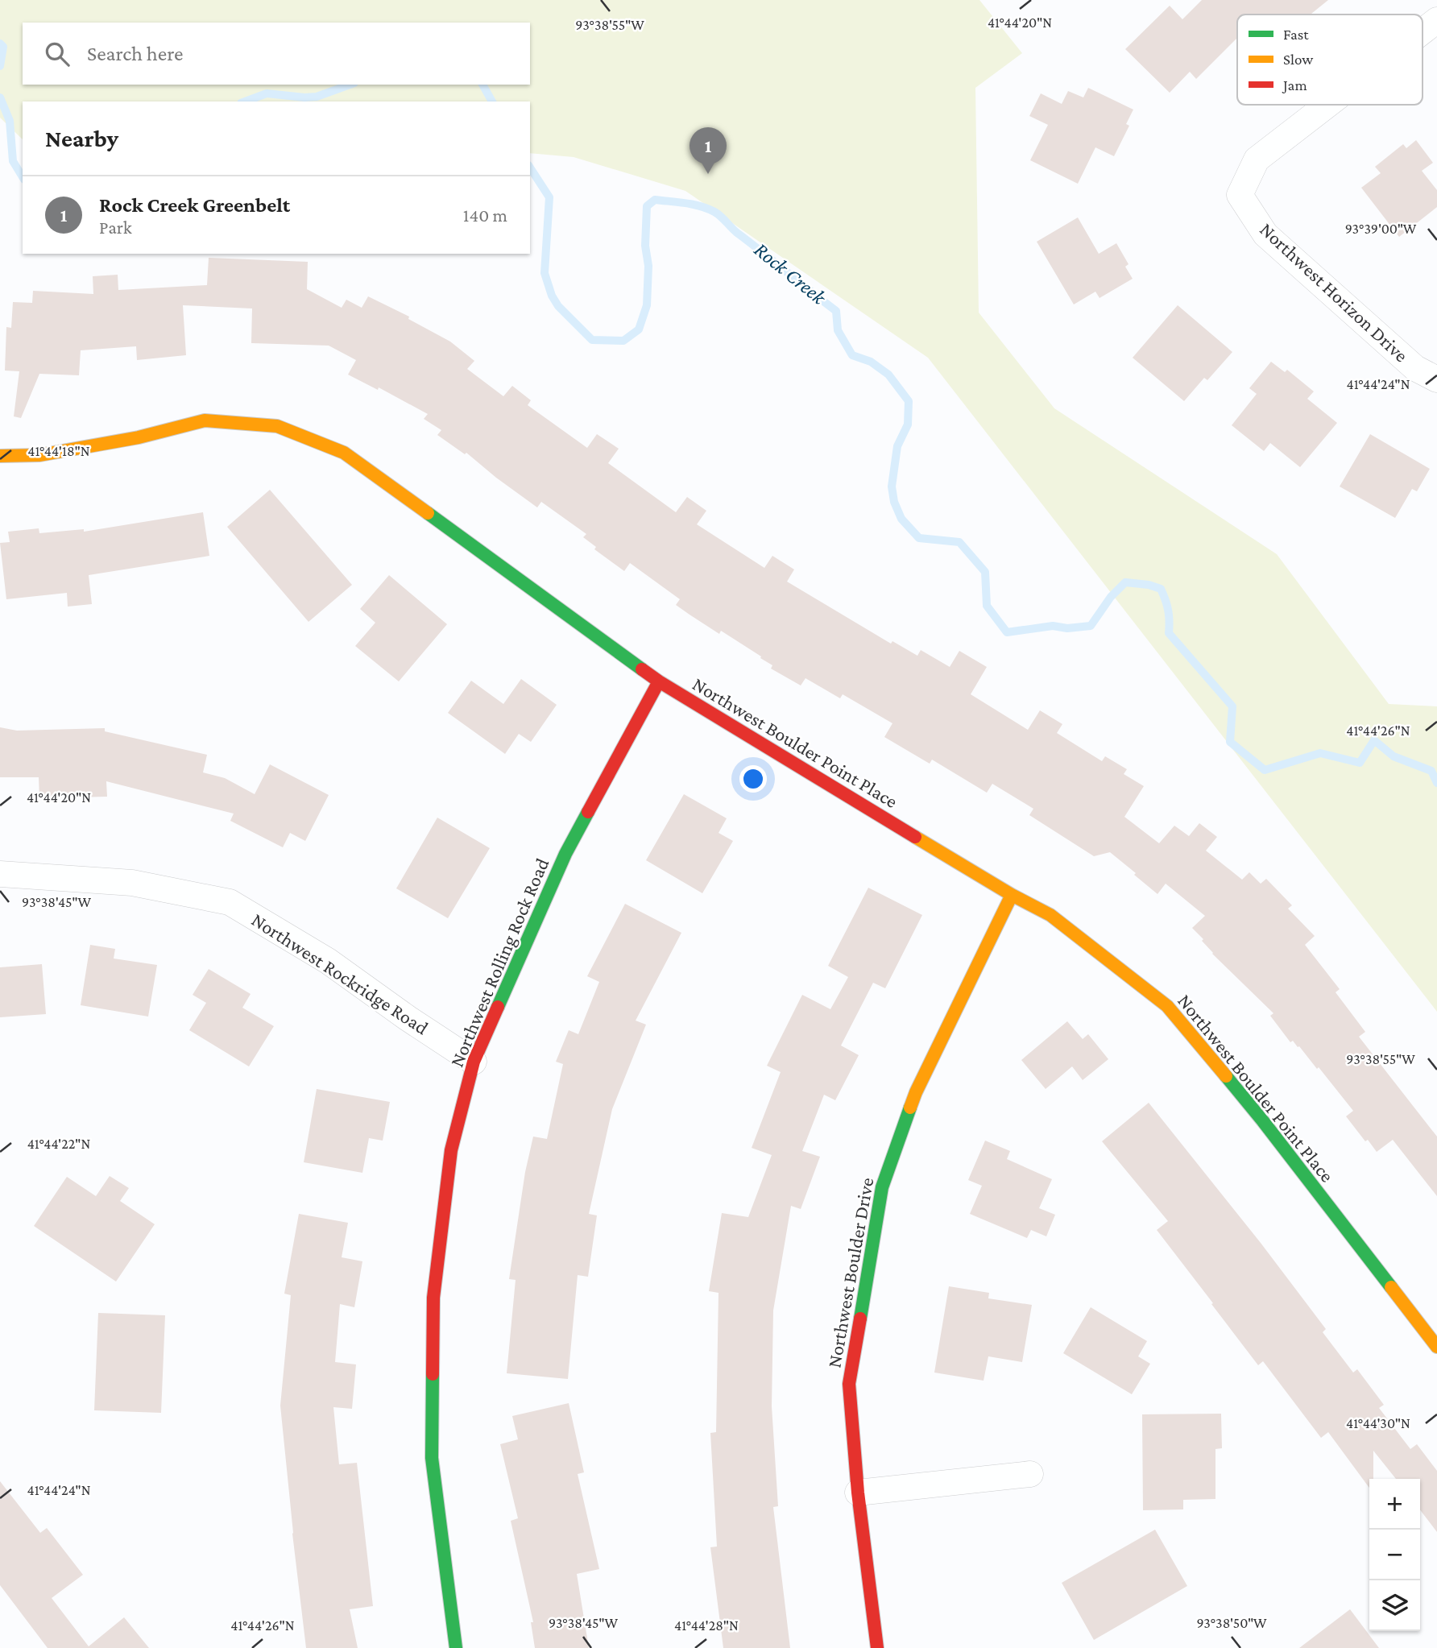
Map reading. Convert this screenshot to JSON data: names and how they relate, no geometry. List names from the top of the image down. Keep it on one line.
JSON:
{"streets":{"street":["Northwest Horizon Drive","Northwest Boulder Point Place","Northwest Rolling Rock Road","Northwest Rockridge Road","Northwest Boulder Drive"]},"crossings":[["Northwest Boulder Point Place","Northwest Rolling Rock Road"],["Northwest Boulder Point Place","Northwest Boulder Drive"],["Northwest Rolling Rock Road","Northwest Rockridge Road"]],"water":["Rock Creek"],"legend":["Fast","Slow","Jam"],"page":{"search":"Search here","heading":"Nearby","pins":"1","list":[{"mark":"1","name":"Rock Creek Greenbelt","note":"Park","value":"140 m"}],"map_buttons":["+","−"]},"coordinates":["41°44'20\"N","93°38'55\"W","93°39'00\"W","41°44'24\"N","41°44'18\"N","41°44'26\"N","93°38'45\"W","41°44'22\"N","41°44'30\"N","93°38'50\"W","41°44'28\"N"]}
